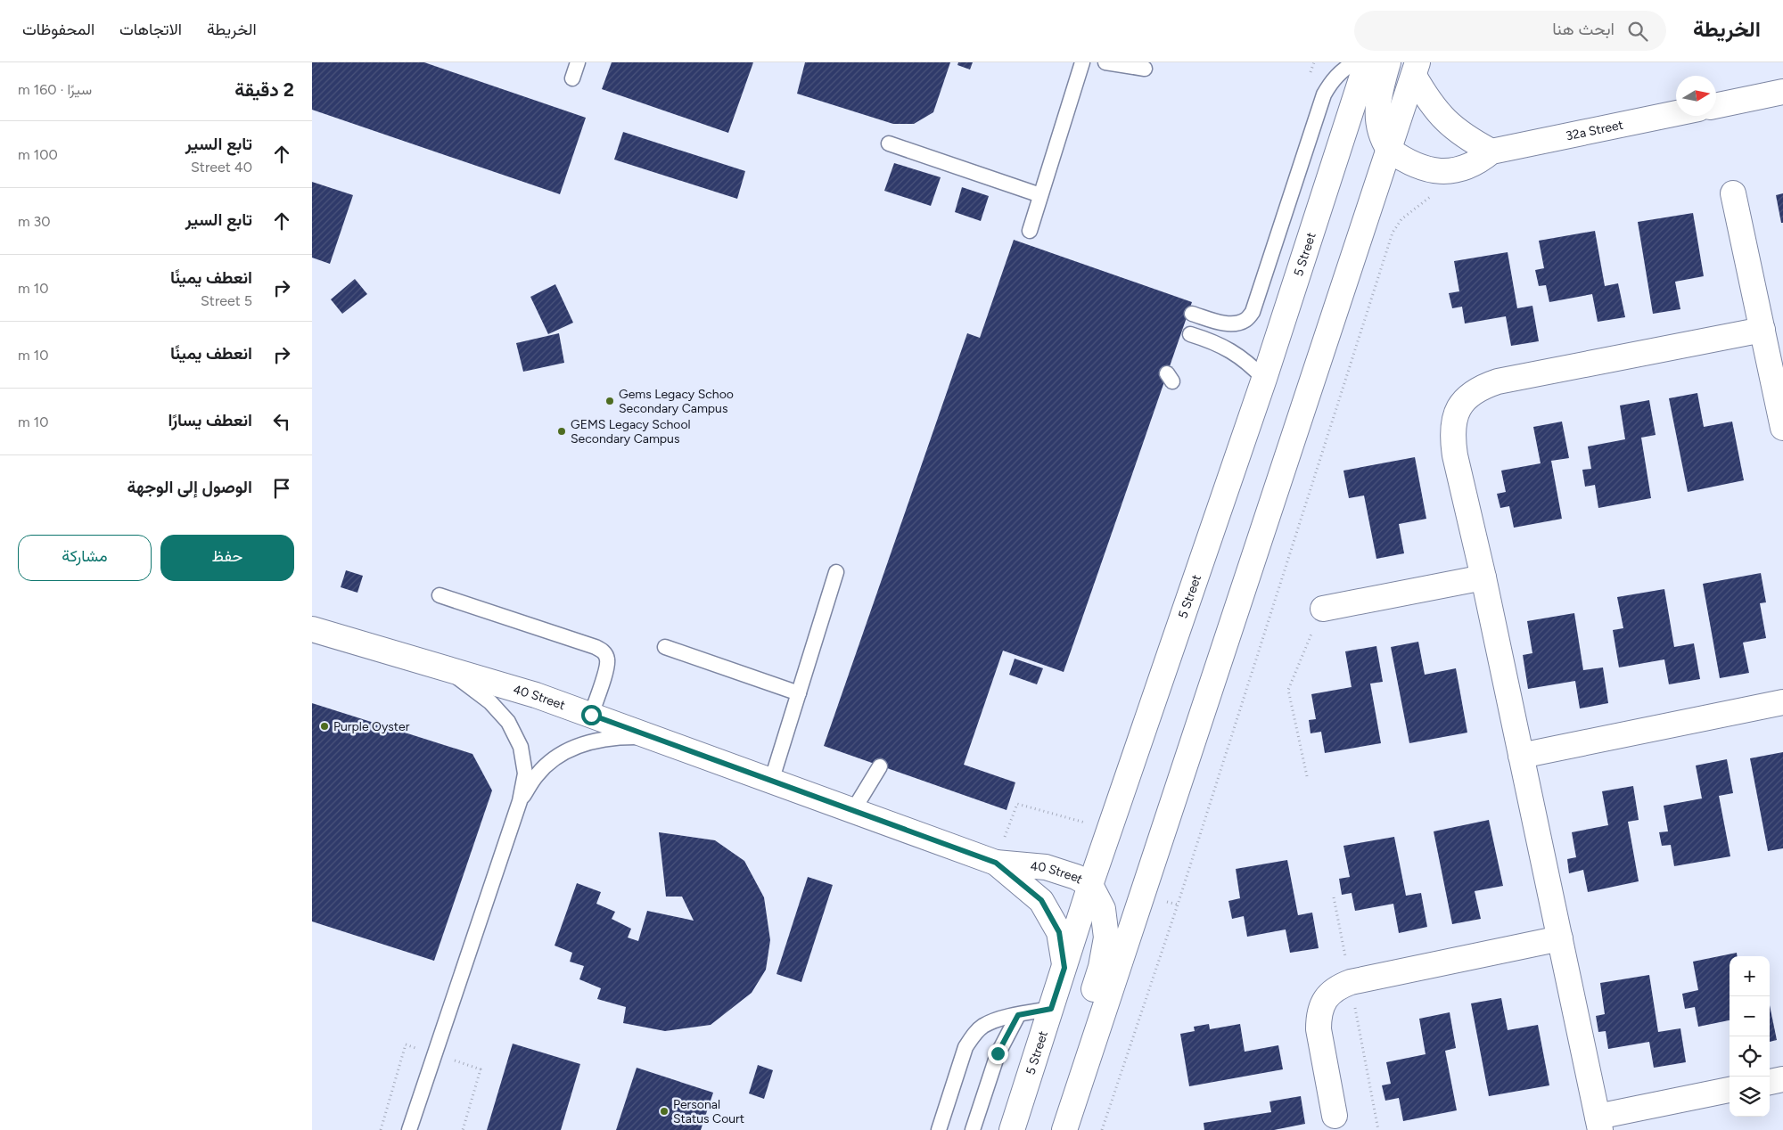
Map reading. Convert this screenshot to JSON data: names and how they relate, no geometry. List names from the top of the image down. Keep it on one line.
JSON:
{"streets":{"street":["32a Street","5 Street","40 Street"]},"crossings":[["5 Street","40 Street"]],"places":["Gems Legacy Schoo Secondary Campus","GEMS Legacy School Secondary Campus","Purple Oyster","Personal Status Court"],"north":"right","page":{"header":"الخريطة","search":"ابحث هنا","nav":["الخريطة","الاتجاهات","المحفوظات"],"heading":["2 دقيقة","سيرًا · 160 m"],"list":[["تابع السير","40 Street","100 m"],["تابع السير","30 m"],["انعطف يمينًا","5 Street","10 m"],["انعطف يمينًا","10 m"],["انعطف يسارًا","10 m"],"الوصول إلى الوجهة"],"buttons":["حفظ","مشاركة"],"map_buttons":["+","−"]}}
